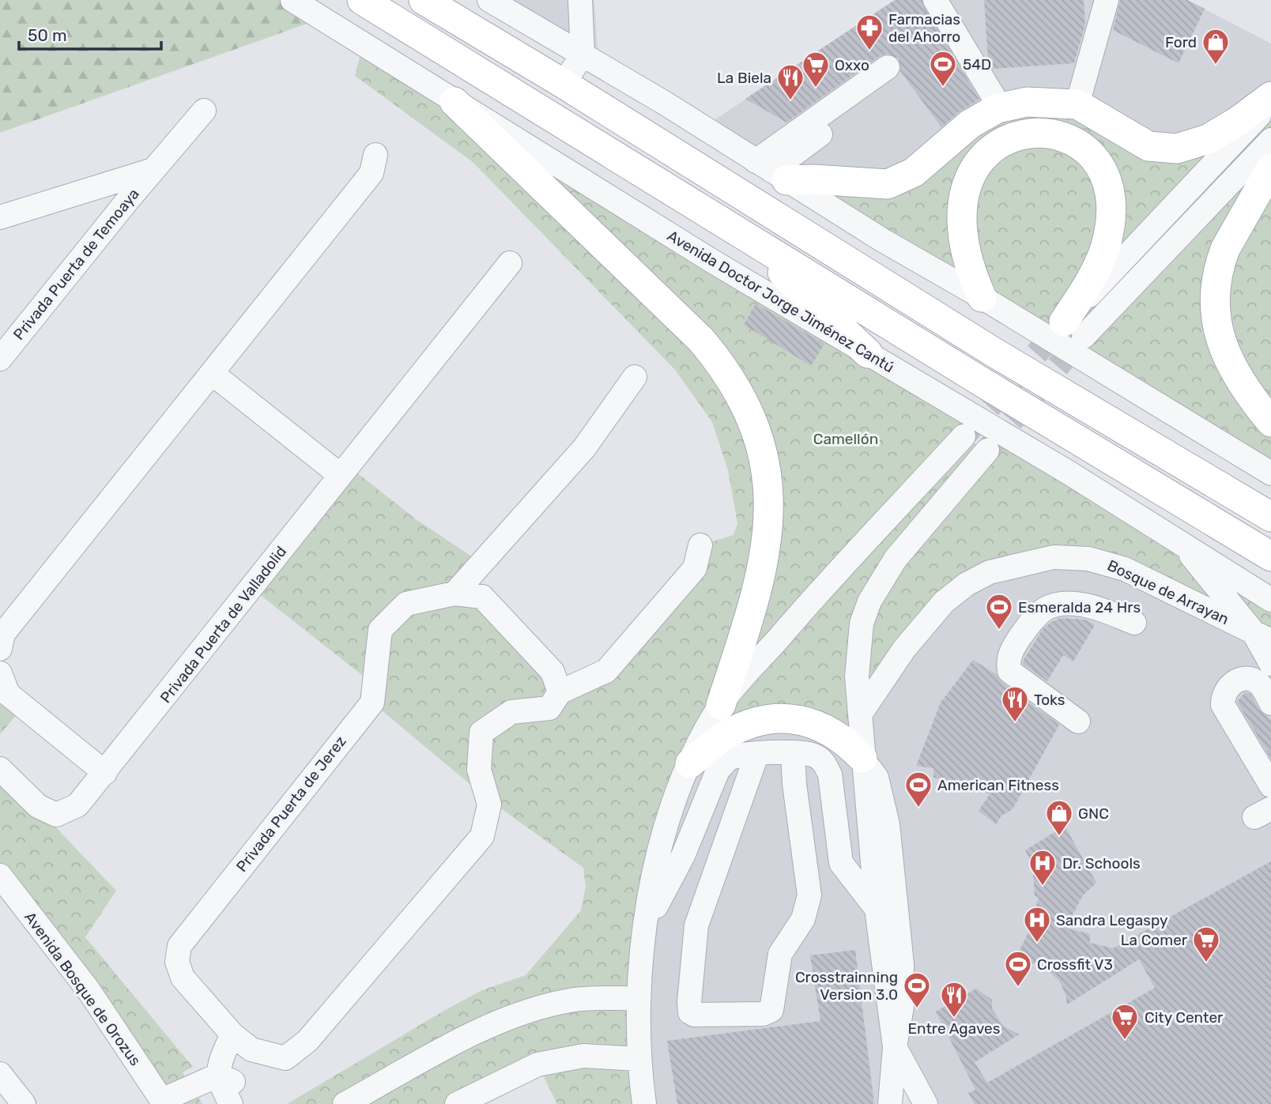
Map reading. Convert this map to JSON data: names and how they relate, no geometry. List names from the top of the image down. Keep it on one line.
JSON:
{"streets":{"street":["Privada Puerta de Temoaya","Avenida Doctor Jorge Jiménez Cantú","Bosque de Arrayan","Privada Puerta de Valladolid","Privada Puerta de Jerez","Avenida Bosque de Orozus"]},"parks":["Camellón"],"places":{"pharmacy":["Farmacias del Ahorro"],"shop":["Ford","GNC"],"sports":["54D","Esmeralda 24 Hrs","American Fitness","Crossfit V3","Crosstrainning Version 3.0"],"supermarket":["Oxxo","La Comer","City Center"],"restaurant":["La Biela","Toks","Entre Agaves"],"hospital":["Dr. Schools","Sandra Legaspy"]},"scale_bar":"50 m"}
